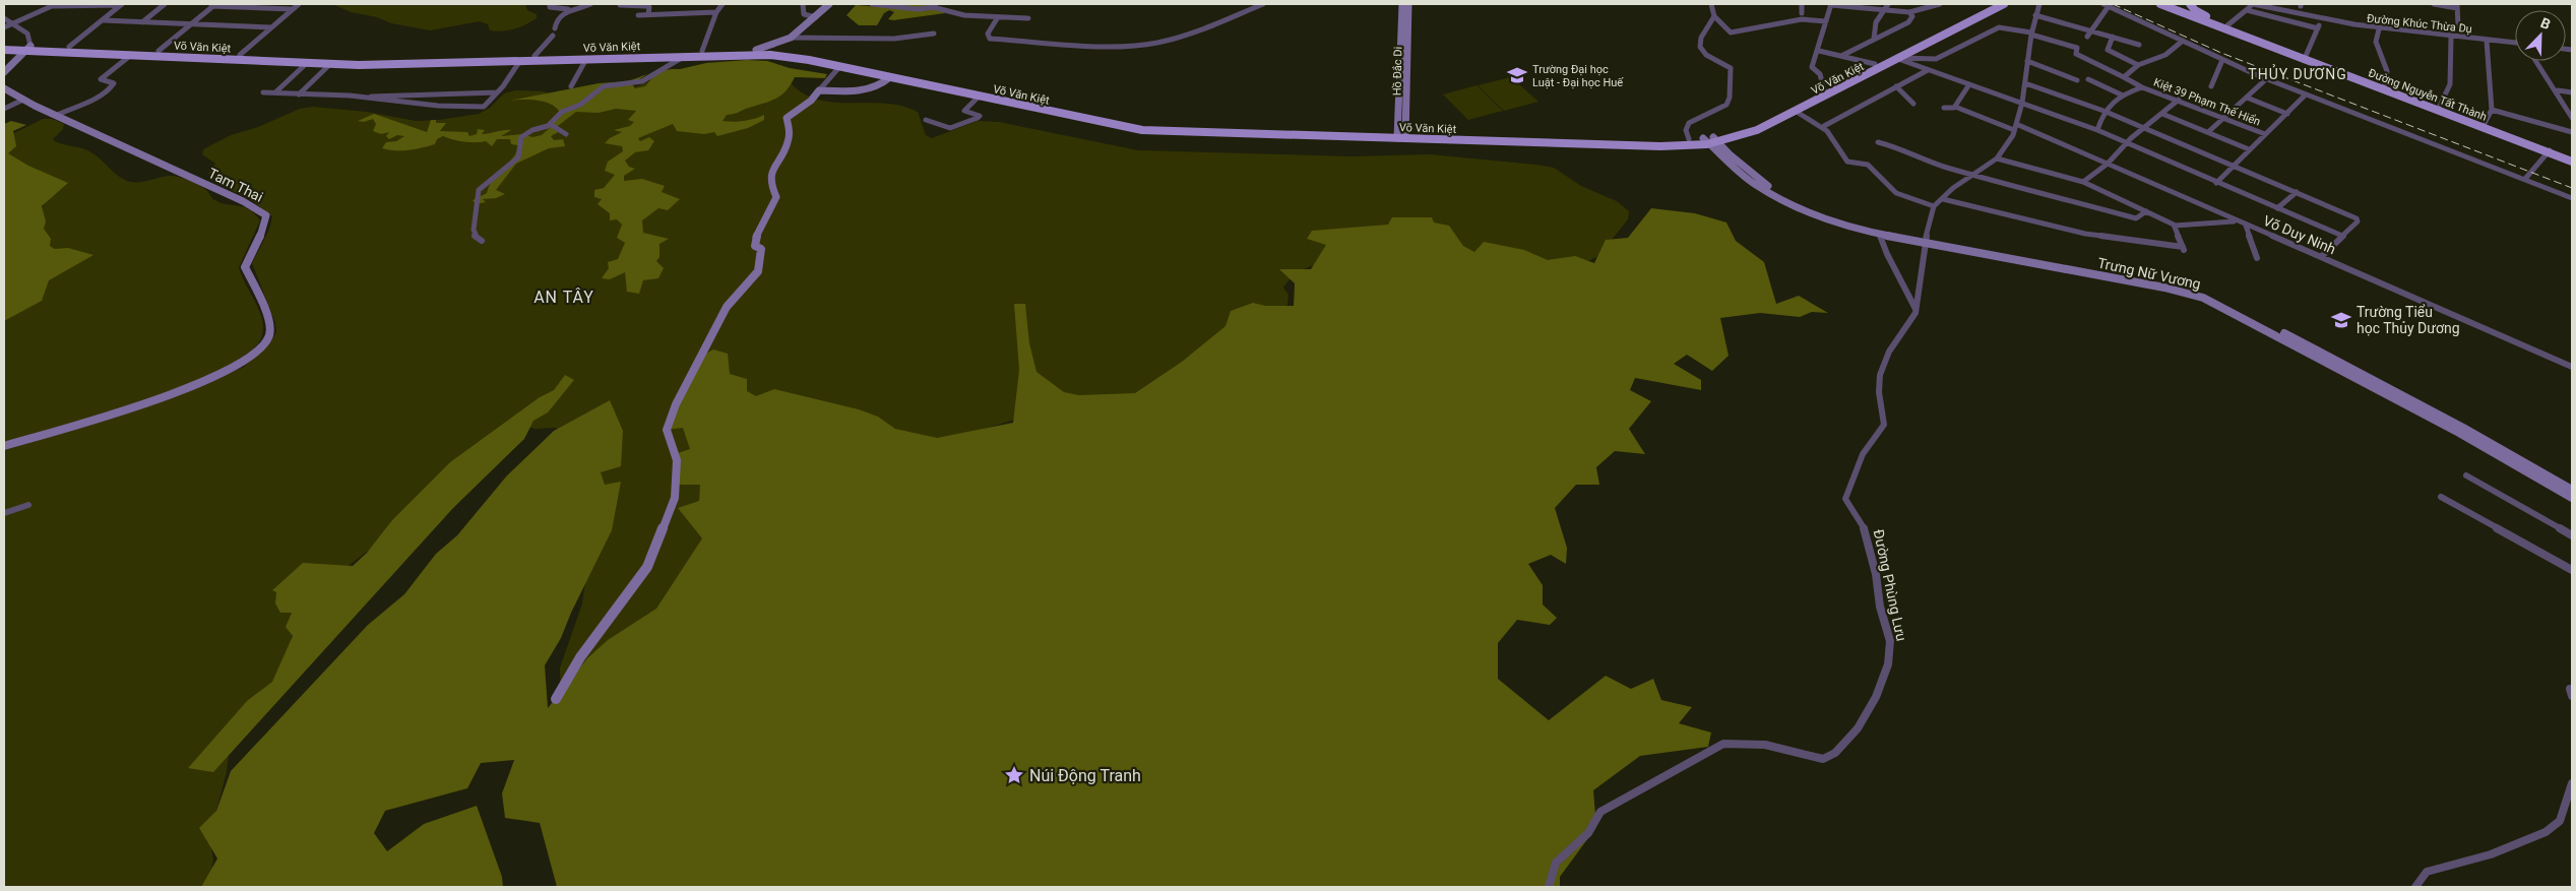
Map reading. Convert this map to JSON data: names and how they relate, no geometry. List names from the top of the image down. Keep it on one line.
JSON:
{"streets":{"main road":["Võ Văn Kiệt","Đường Nguyễn Tất Thành"],"street":["Đường Khúc Thừa Dụ","Hồ Đắc Di","Kiệt 39 Phạm Thế Hiển","Tam Thai","Võ Duy Ninh","Trưng Nữ Vương","Đường Phùng Lưu"]},"crossings":[["Võ Văn Kiệt","Hồ Đắc Di"],["Võ Văn Kiệt","Trưng Nữ Vương"],["Trưng Nữ Vương","Đường Phùng Lưu"]],"districts":["THỦY DƯƠNG","AN TÂY"],"places":{"school or university":["Trường Đại học Luật - Đại học Huế","Trường Tiểu học Thủy Dương"],"place":["Núi Động Tranh"]},"north":"top right"}
